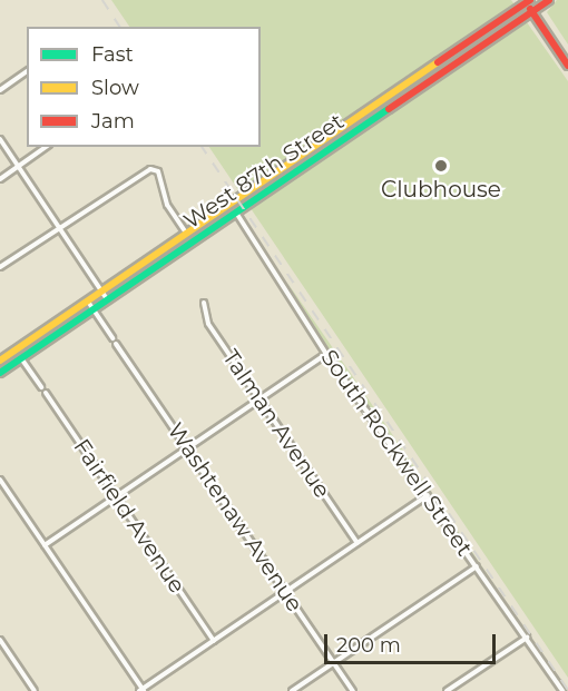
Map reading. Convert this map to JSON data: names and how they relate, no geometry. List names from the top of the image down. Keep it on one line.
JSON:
{"streets":{"main road":["West 87th Street"],"street":["Talman Avenue","South Rockwell Street","Fairfield Avenue","Washtenaw Avenue"]},"crossings":[["West 87th Street","South Rockwell Street"],["West 87th Street","Fairfield Avenue"],["West 87th Street","Washtenaw Avenue"]],"places":["Clubhouse"],"legend":["Fast","Slow","Jam"],"scale_bar":"200 m"}
